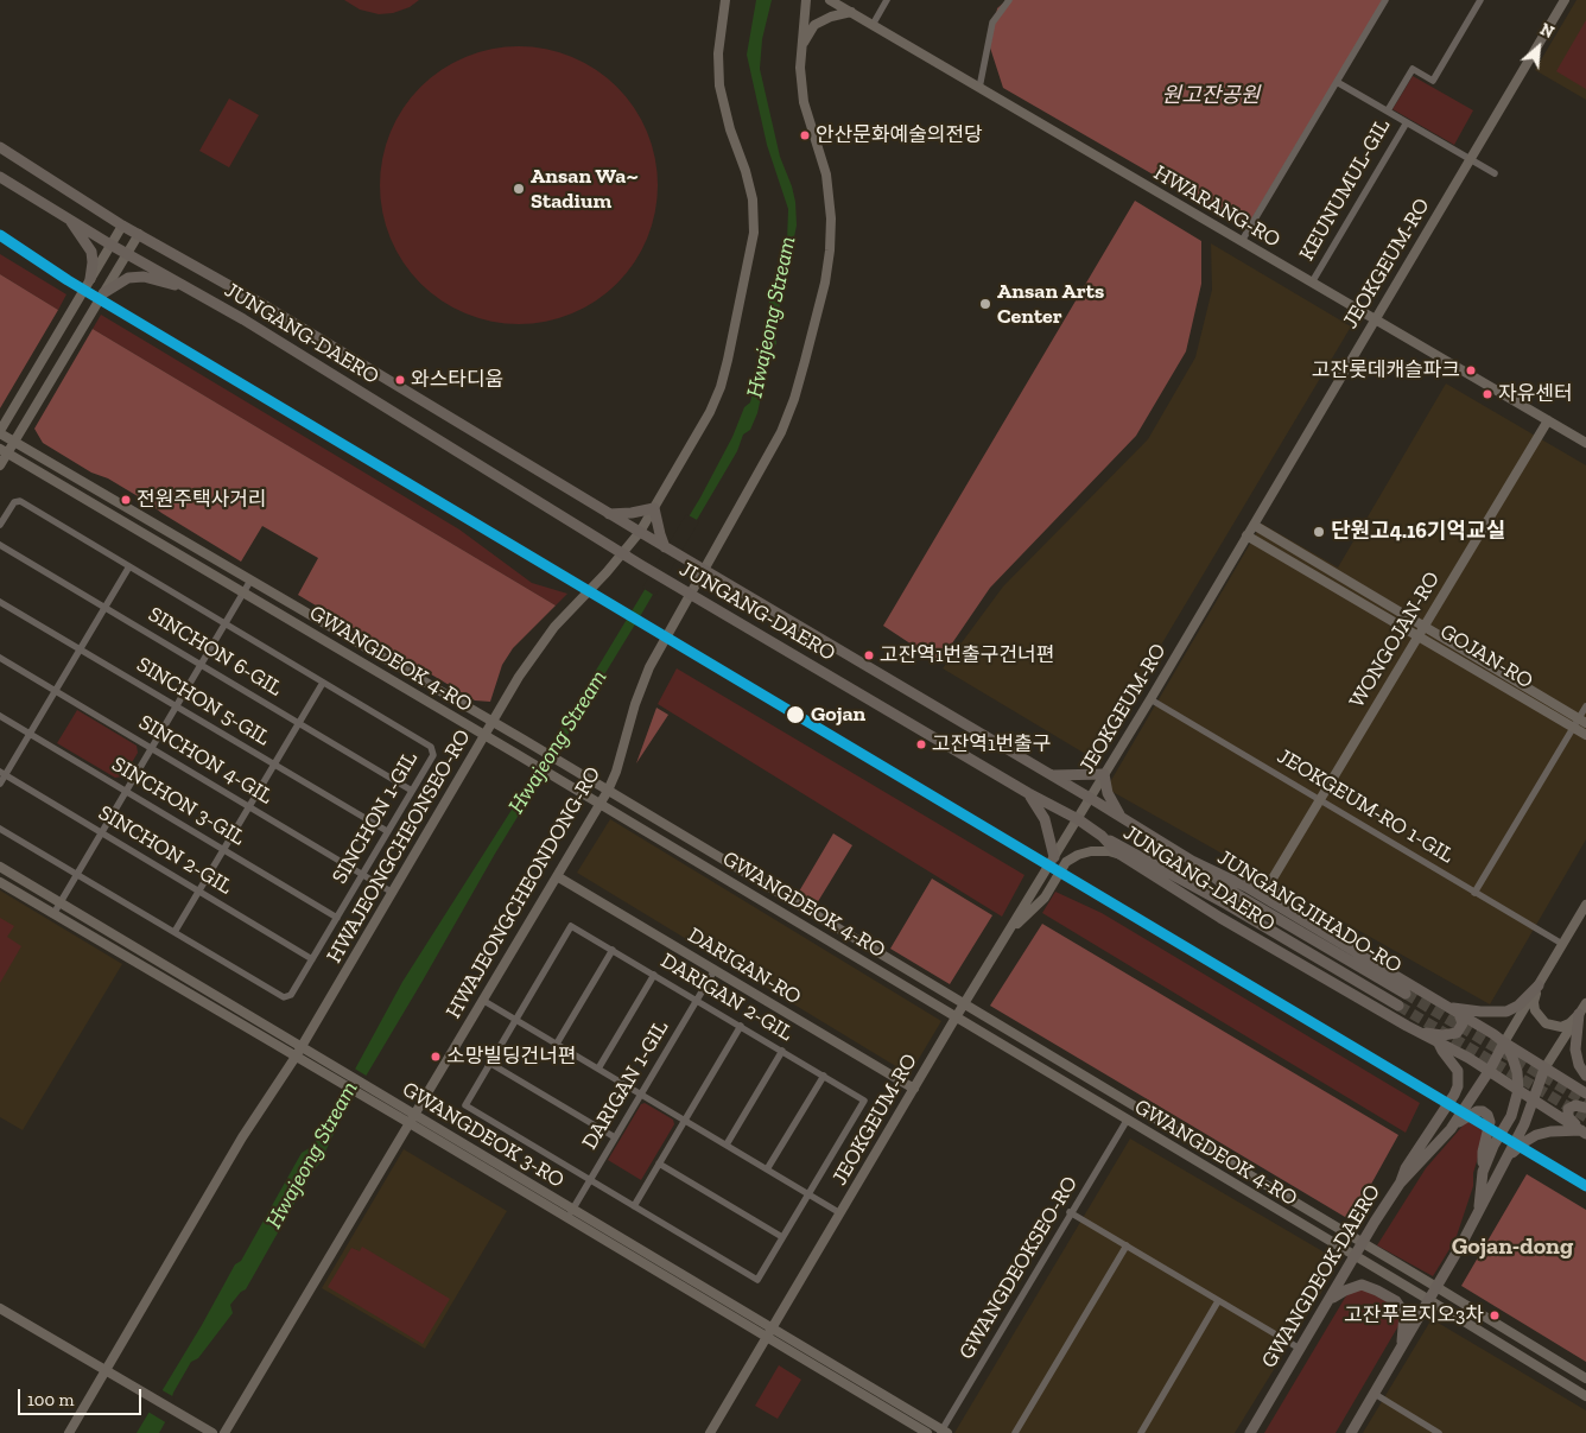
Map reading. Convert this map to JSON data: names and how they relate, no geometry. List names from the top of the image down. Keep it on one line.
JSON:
{"streets":{"main road":["JUNGANG-DAERO","JUNGANGJIHADO-RO","GWANGDEOK-DAERO"],"street":["KEUNUMUL-GIL","HWARANG-RO","JEOKGEUM-RO","WONGOJAN-RO","SINCHON 6-GIL","GOJAN-RO","GWANGDEOK 4-RO","SINCHON 5-GIL","SINCHON 4-GIL","SINCHON 3-GIL","JEOKGEUM-RO 1-GIL","SINCHON 1-GIL","HWAJEONGCHEONSEO-RO","SINCHON 2-GIL","HWAJEONGCHEONDONG-RO","DARIGAN-RO","DARIGAN 2-GIL","DARIGAN 1-GIL","GWANGDEOK 3-RO","GWANGDEOKSEO-RO"]},"crossings":[["KEUNUMUL-GIL","HWARANG-RO"],["HWARANG-RO","JEOKGEUM-RO"],["HWARANG-RO","WONGOJAN-RO"],["JEOKGEUM-RO","JUNGANG-DAERO"],["JEOKGEUM-RO","GOJAN-RO"],["JEOKGEUM-RO","GWANGDEOK 4-RO"],["JEOKGEUM-RO","JEOKGEUM-RO 1-GIL"],["JEOKGEUM-RO","DARIGAN-RO"],["JEOKGEUM-RO","GWANGDEOK 3-RO"],["JUNGANG-DAERO","HWAJEONGCHEONSEO-RO"],["JUNGANG-DAERO","HWAJEONGCHEONDONG-RO"],["JUNGANG-DAERO","JUNGANGJIHADO-RO"],["JUNGANG-DAERO","GWANGDEOK-DAERO"],["WONGOJAN-RO","GOJAN-RO"],["WONGOJAN-RO","JEOKGEUM-RO 1-GIL"],["SINCHON 6-GIL","SINCHON 1-GIL"],["GWANGDEOK 4-RO","HWAJEONGCHEONSEO-RO"],["GWANGDEOK 4-RO","HWAJEONGCHEONDONG-RO"],["GWANGDEOK 4-RO","GWANGDEOKSEO-RO"],["GWANGDEOK 4-RO","GWANGDEOK-DAERO"],["SINCHON 5-GIL","SINCHON 1-GIL"],["SINCHON 4-GIL","SINCHON 1-GIL"],["SINCHON 4-GIL","HWAJEONGCHEONSEO-RO"],["SINCHON 3-GIL","SINCHON 1-GIL"],["JEOKGEUM-RO 1-GIL","GWANGDEOK-DAERO"],["SINCHON 1-GIL","SINCHON 2-GIL"],["HWAJEONGCHEONSEO-RO","GWANGDEOK 3-RO"],["HWAJEONGCHEONDONG-RO","DARIGAN-RO"],["HWAJEONGCHEONDONG-RO","GWANGDEOK 3-RO"],["DARIGAN-RO","DARIGAN 1-GIL"],["DARIGAN 2-GIL","DARIGAN 1-GIL"],["DARIGAN 1-GIL","GWANGDEOK 3-RO"],["GWANGDEOK 3-RO","GWANGDEOKSEO-RO"]],"districts":["Gojan-dong"],"water":["Hwajeong Stream"],"parks":["원고잔공원"],"places":["안산문화예술의전당","Ansan Wa~ Stadium","Ansan Arts Center","고잔롯데캐슬파크","와스타디움","자유센터","전원주택사거리","단원고4.16기억교실","고잔역1번출구건너편","Gojan","고잔역1번출구","소망빌딩건너편","고잔푸르지오3차"],"scale_bar":"100 m","north":"top right"}
